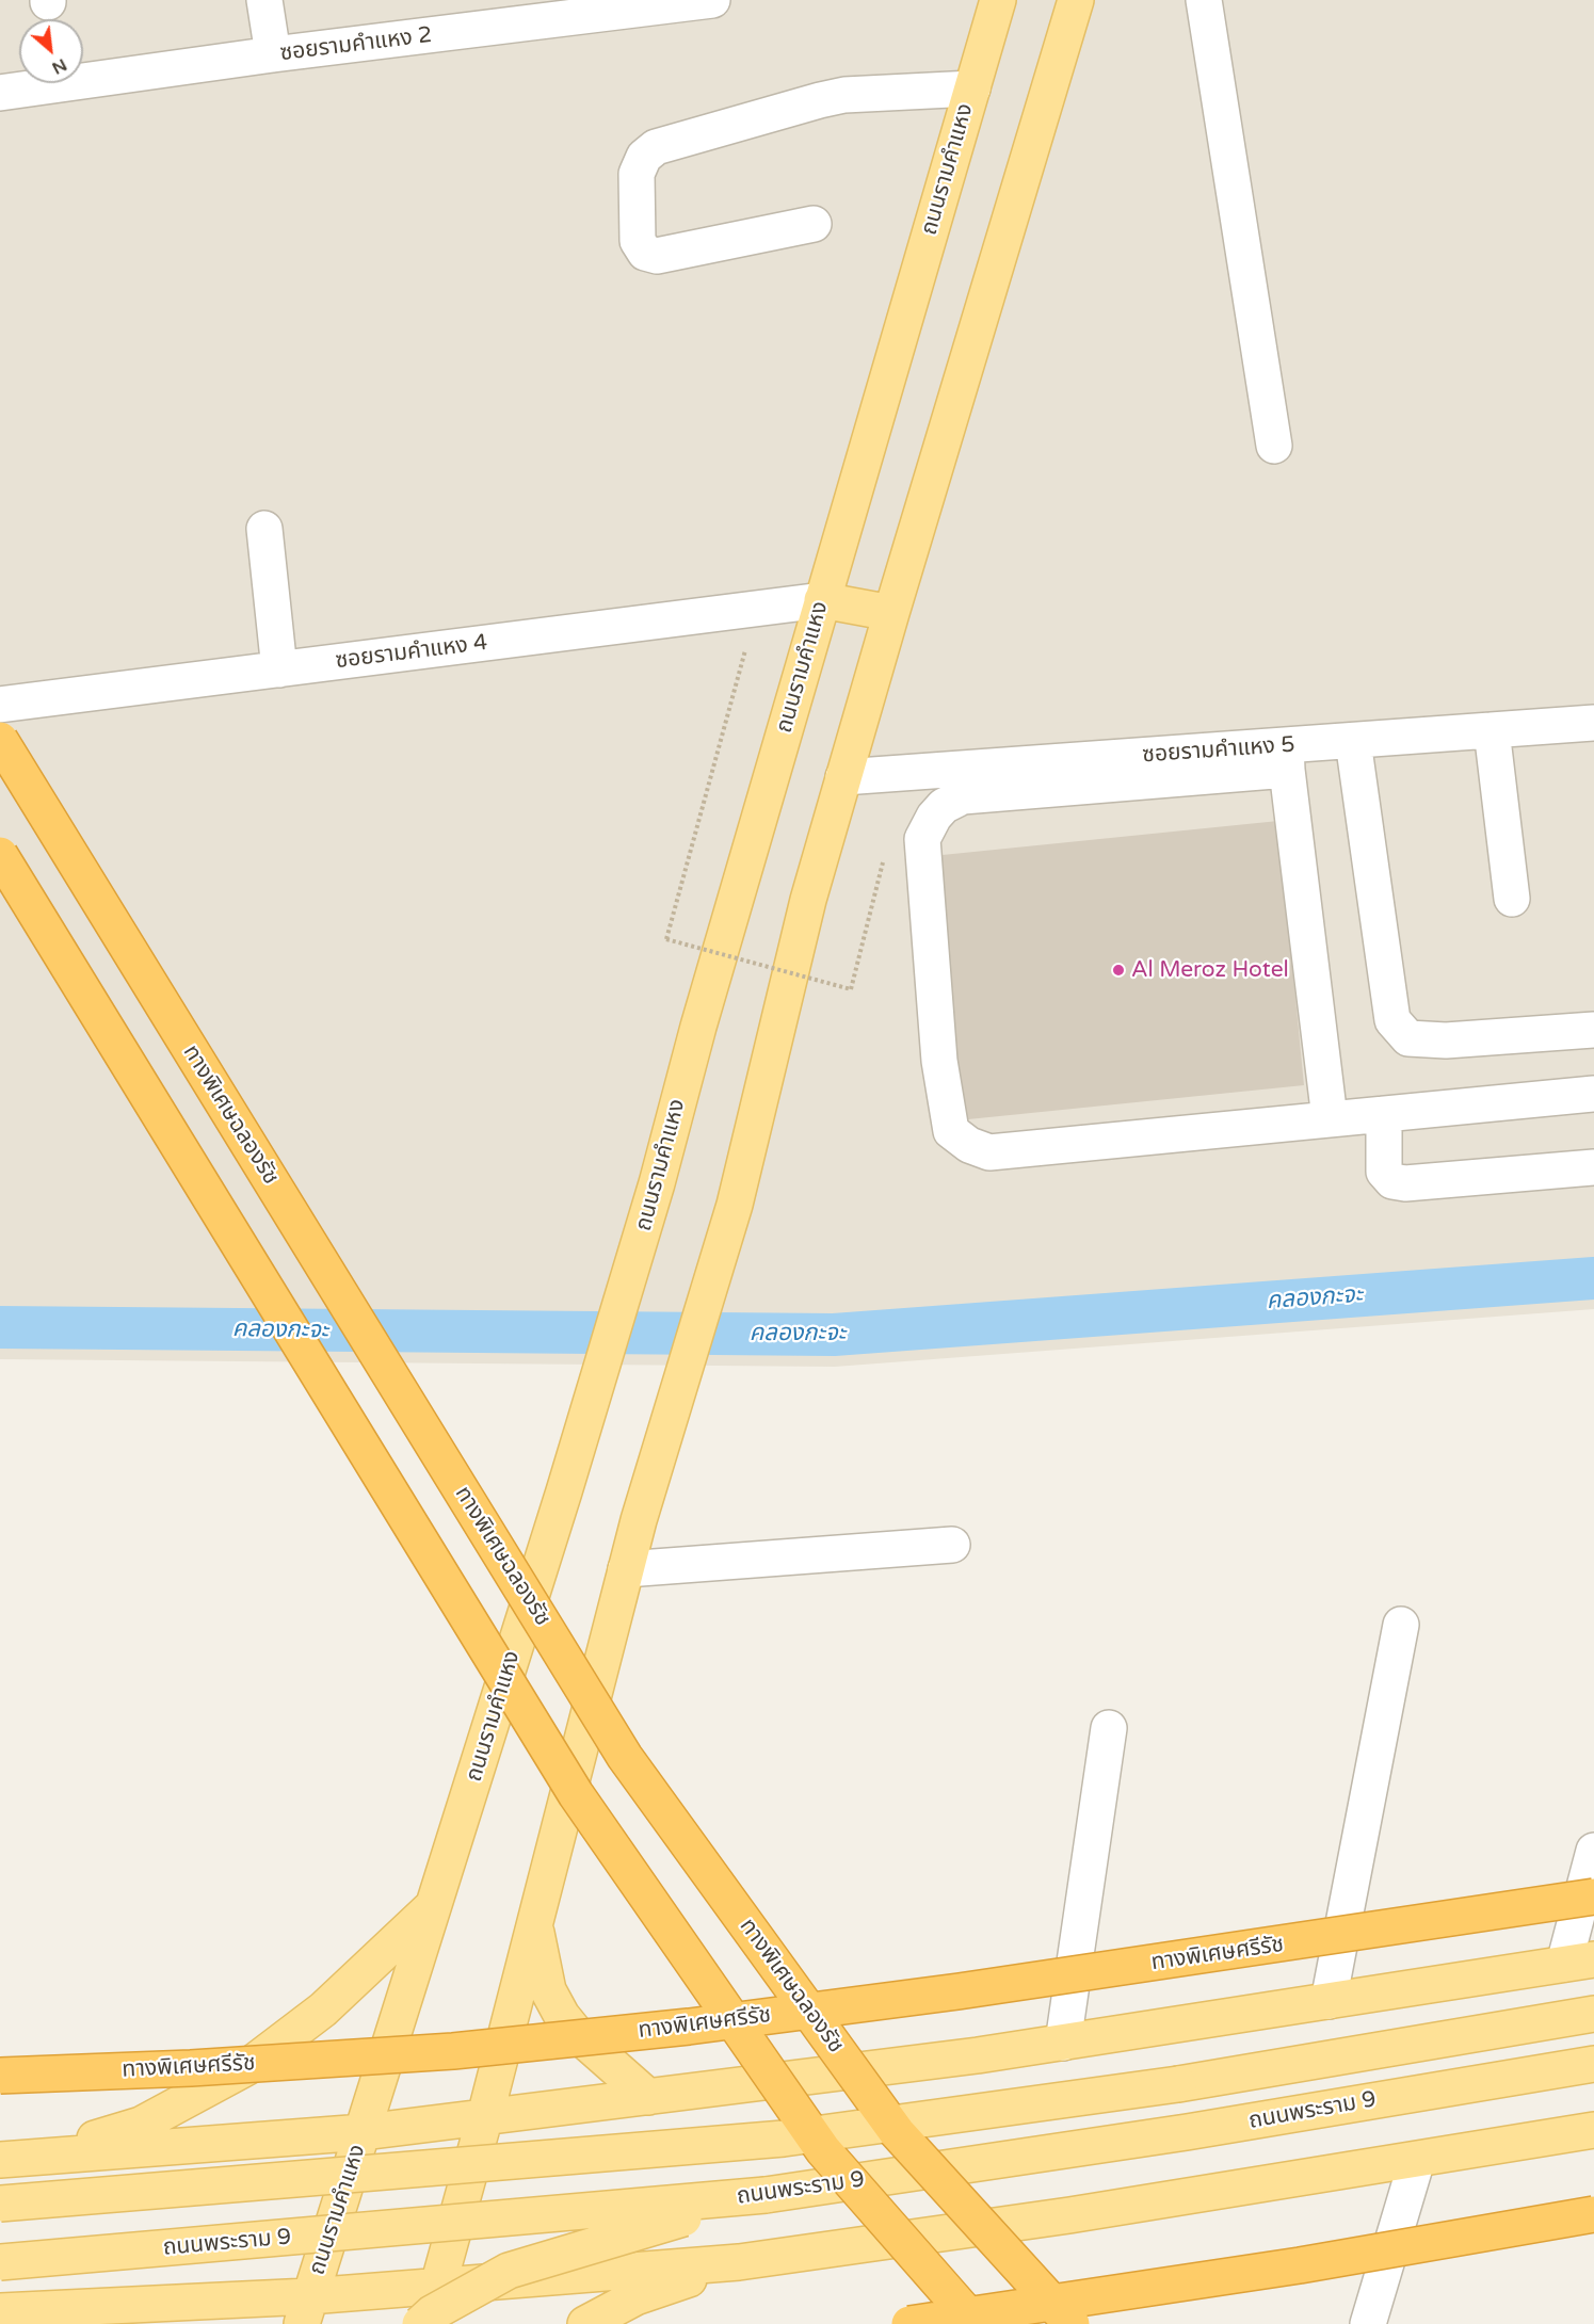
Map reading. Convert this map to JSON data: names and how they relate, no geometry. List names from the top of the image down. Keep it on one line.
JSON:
{"streets":{"highway":["ทางพิเศษฉลองรัช","ทางพิเศษศรีรัช"],"main road":["ถนนรามคำแหง","ถนนพระราม 9"],"street":["ซอยรามคำแหง 2","ซอยรามคำแหง 4","ซอยรามคำแหง 5"]},"crossings":[["ถนนรามคำแหง","ซอยรามคำแหง 4"]],"water":["คลองกะจะ"],"places":["Al Meroz Hotel"],"north":"bottom right"}
